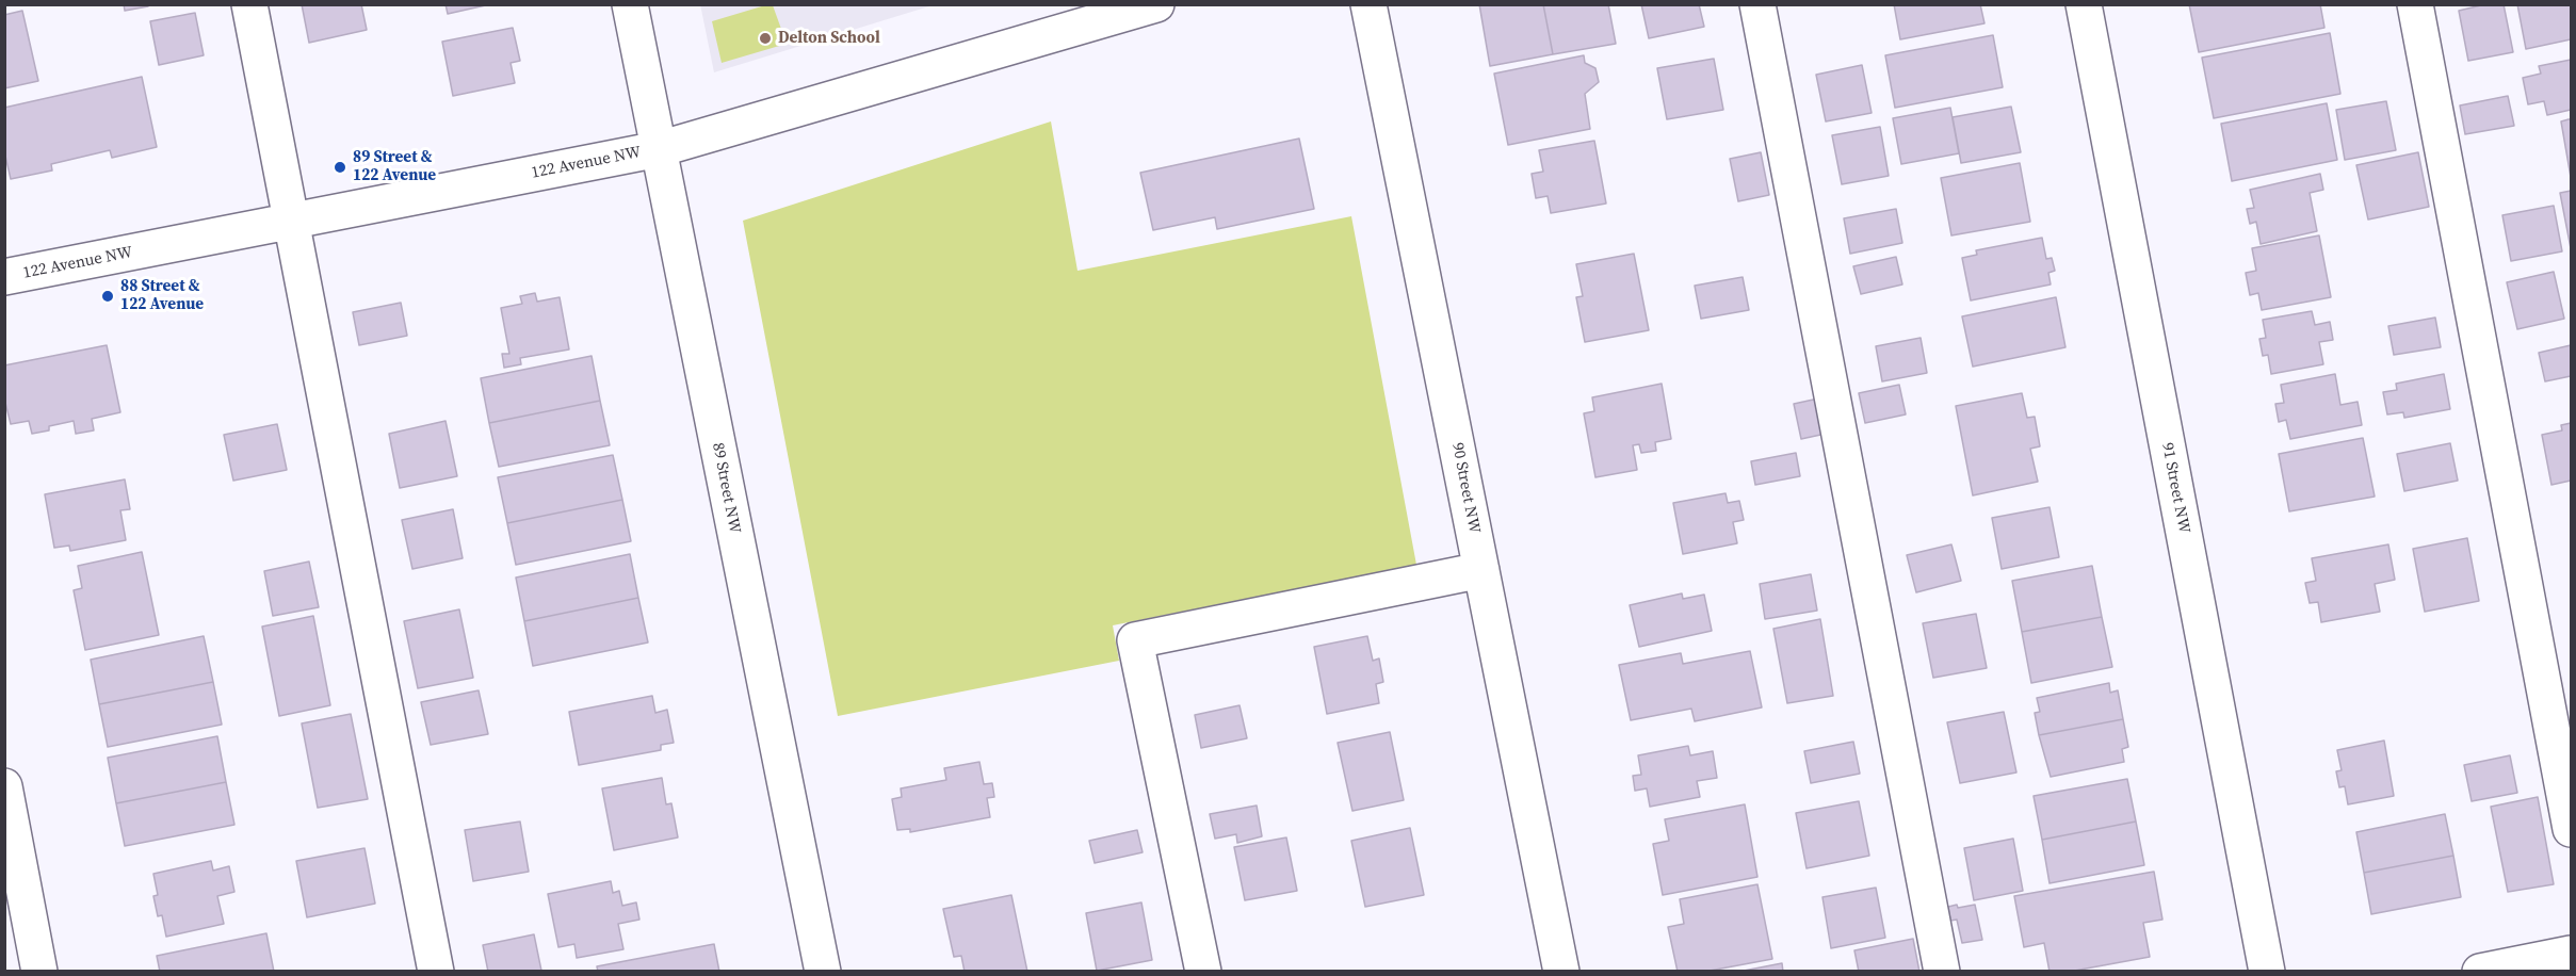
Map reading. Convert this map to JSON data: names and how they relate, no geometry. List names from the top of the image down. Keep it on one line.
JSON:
{"streets":{"street":["122 Avenue NW","89 Street NW","90 Street NW","91 Street NW"]},"crossings":[["122 Avenue NW","89 Street NW"]],"places":["Delton School","89 Street & 122 Avenue","88 Street & 122 Avenue"]}
